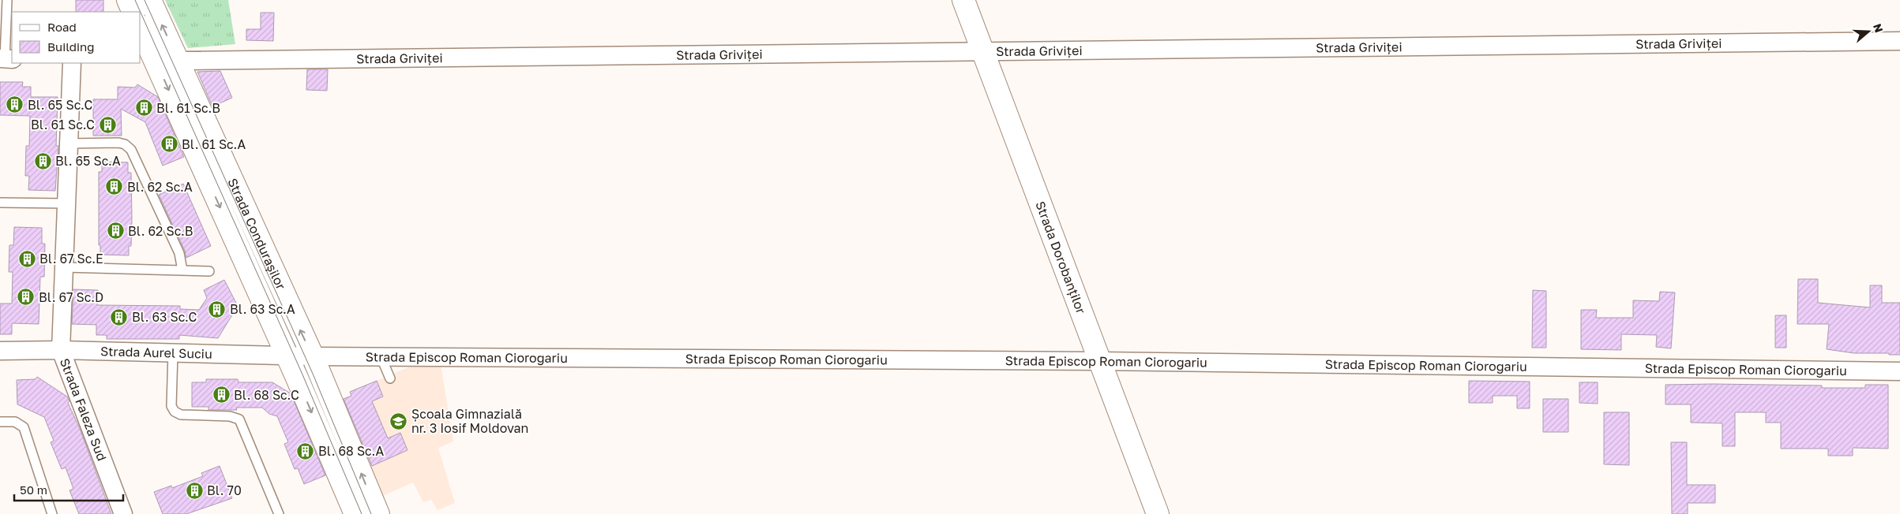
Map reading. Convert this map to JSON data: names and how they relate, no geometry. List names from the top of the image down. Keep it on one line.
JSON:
{"streets":{"main road":["Strada Condurașilor","Strada Dorobanților"],"street":["Strada Griviței","Strada Aurel Suciu","Strada Episcop Roman Ciorogariu","Strada Faleza Sud"]},"crossings":[["Strada Griviței","Strada Condurașilor"],["Strada Griviței","Strada Dorobanților"],["Strada Condurașilor","Strada Aurel Suciu"],["Strada Condurașilor","Strada Episcop Roman Ciorogariu"],["Strada Dorobanților","Strada Episcop Roman Ciorogariu"],["Strada Aurel Suciu","Strada Episcop Roman Ciorogariu"],["Strada Aurel Suciu","Strada Faleza Sud"]],"places":{"building":["Bl. 65 Sc.C","Bl. 61 Sc.B","Bl. 61 Sc.C","Bl. 61 Sc.A","Bl. 65 Sc.A","Bl. 62 Sc.A","Bl. 62 Sc.B","Bl. 67 Sc.E","Bl. 67 Sc.D","Bl. 63 Sc.A","Bl. 63 Sc.C","Bl. 68 Sc.C","Bl. 68 Sc.A","Bl. 70"],"school or university":["Școala Gimnazială nr. 3 Iosif Moldovan"]},"legend":["Road","Building"],"scale_bar":"50 m","north":"right"}
